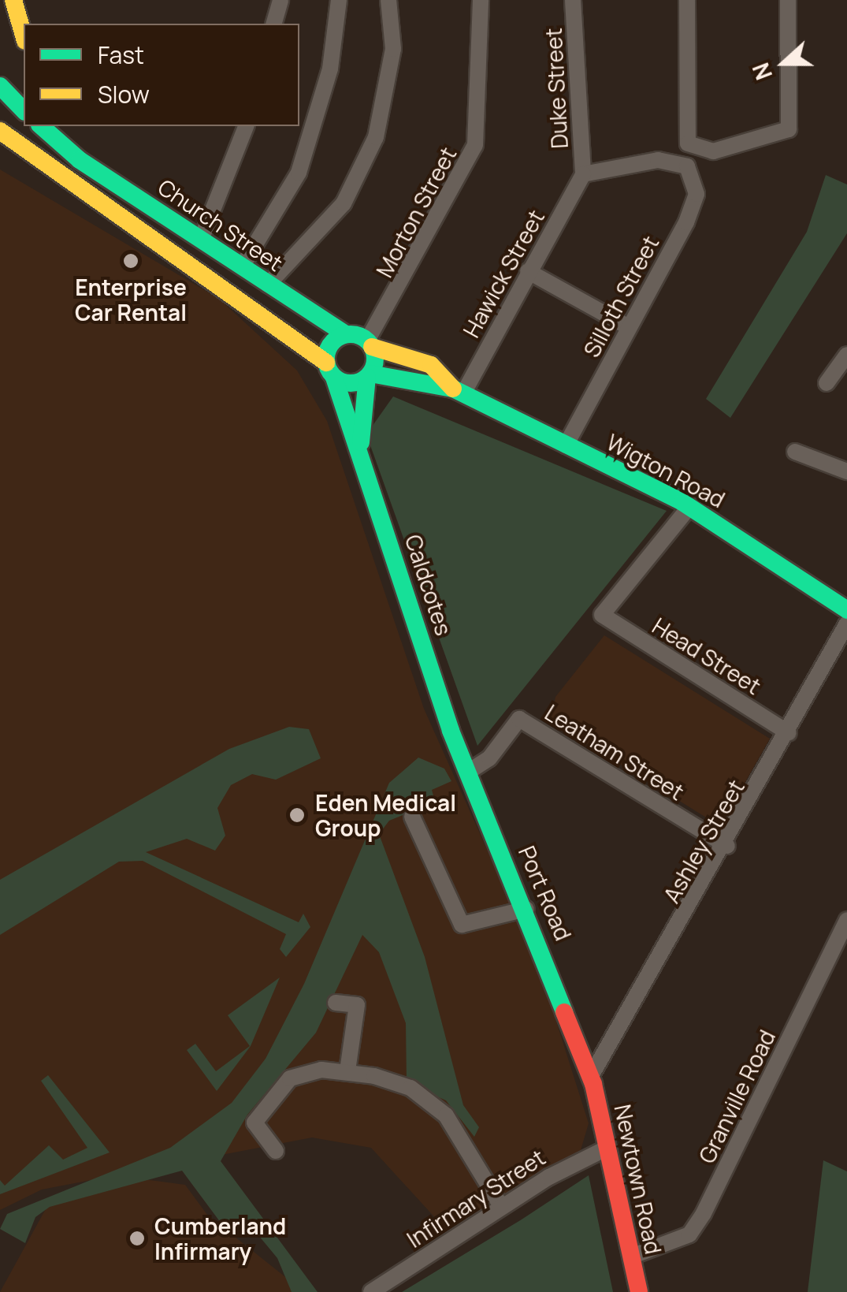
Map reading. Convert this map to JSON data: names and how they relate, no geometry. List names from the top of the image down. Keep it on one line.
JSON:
{"streets":{"main road":["Church Street","Wigton Road","Caldcotes","Port Road","Newtown Road"],"street":["Duke Street","Morton Street","Hawick Street","Silloth Street","Head Street","Leatham Street","Ashley Street","Granville Road","Infirmary Street"]},"crossings":[["Duke Street","Hawick Street"],["Morton Street","Church Street"],["Morton Street","Wigton Road"],["Morton Street","Caldcotes"],["Church Street","Wigton Road"],["Church Street","Caldcotes"],["Hawick Street","Wigton Road"],["Silloth Street","Wigton Road"],["Wigton Road","Caldcotes"],["Wigton Road","Head Street"],["Caldcotes","Port Road"],["Head Street","Ashley Street"],["Leatham Street","Ashley Street"],["Leatham Street","Port Road"],["Ashley Street","Port Road"],["Ashley Street","Newtown Road"],["Port Road","Newtown Road"],["Granville Road","Newtown Road"],["Newtown Road","Infirmary Street"]],"places":["Enterprise Car Rental","Eden Medical Group","Cumberland Infirmary"],"legend":["Fast","Slow"],"north":"left"}
